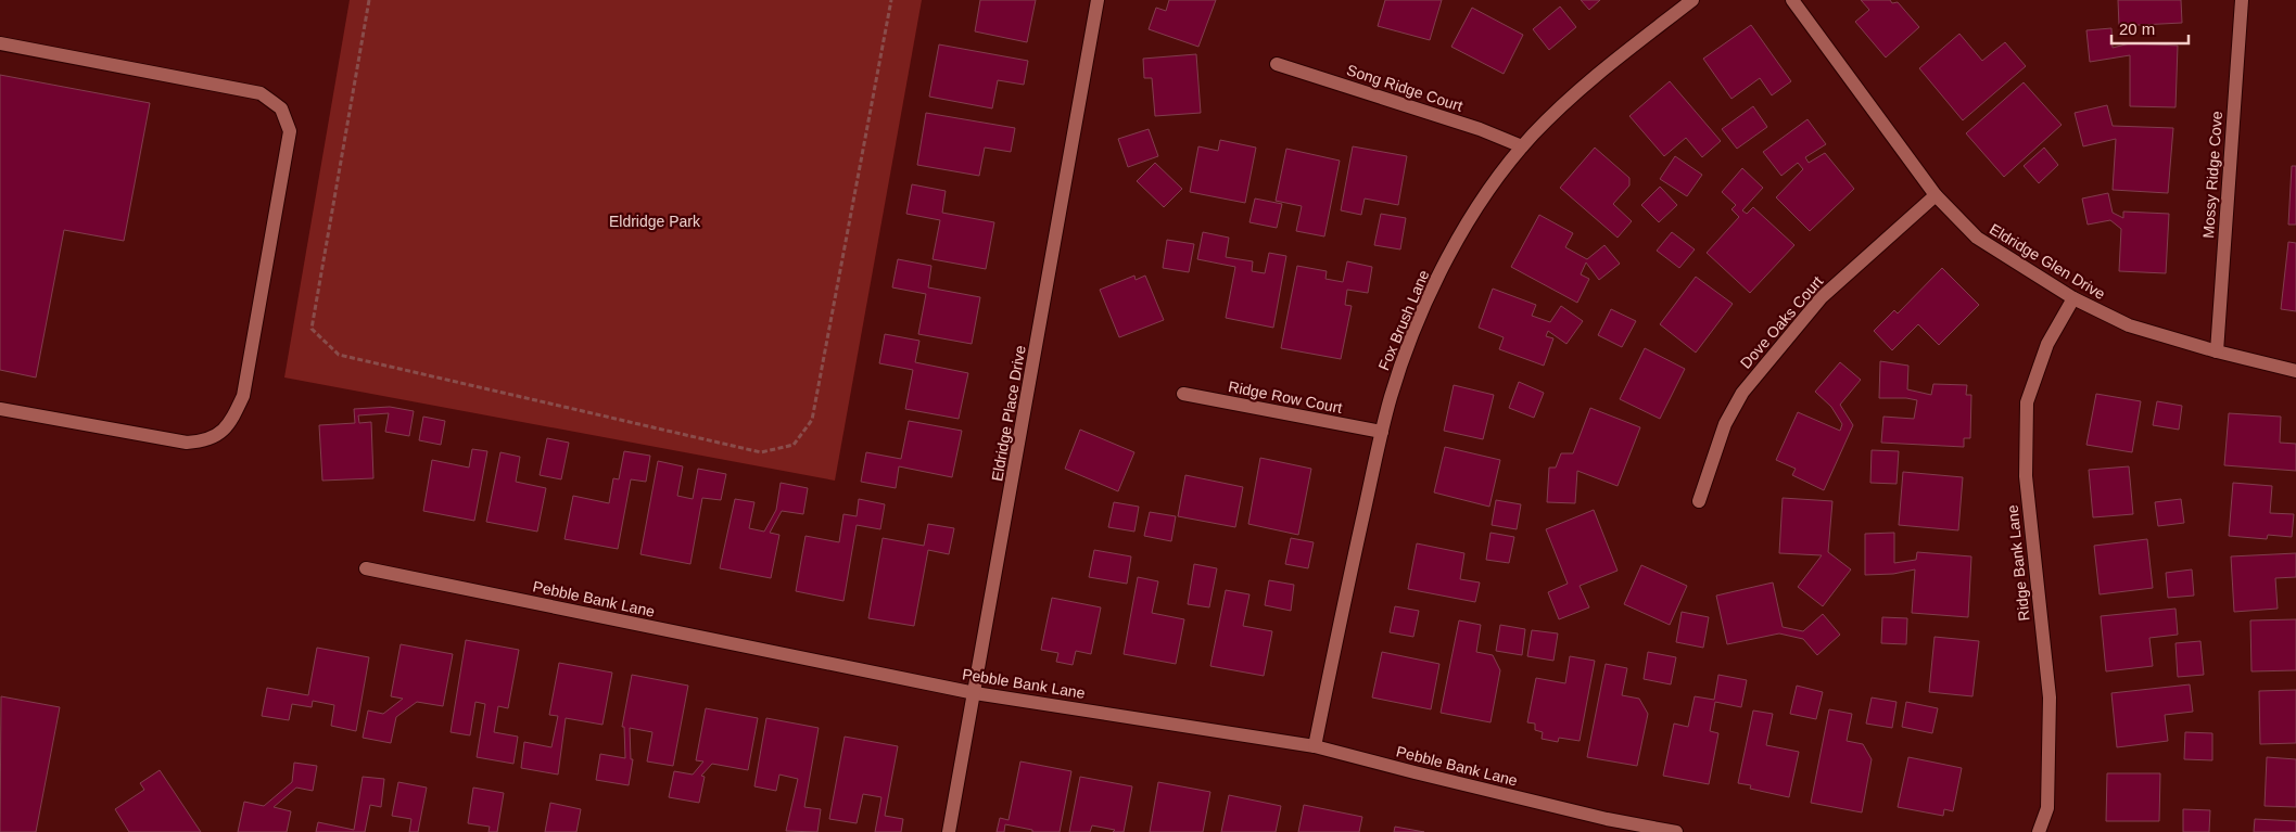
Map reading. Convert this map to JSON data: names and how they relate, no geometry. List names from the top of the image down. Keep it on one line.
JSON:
{"streets":{"street":["Song Ridge Court","Mossy Ridge Cove","Eldridge Glen Drive","Fox Brush Lane","Dove Oaks Court","Ridge Row Court","Eldridge Place Drive","Ridge Bank Lane","Pebble Bank Lane"]},"crossings":[["Song Ridge Court","Fox Brush Lane"],["Mossy Ridge Cove","Eldridge Glen Drive"],["Eldridge Glen Drive","Dove Oaks Court"],["Eldridge Glen Drive","Ridge Bank Lane"],["Fox Brush Lane","Ridge Row Court"],["Fox Brush Lane","Pebble Bank Lane"],["Eldridge Place Drive","Pebble Bank Lane"]],"parks":["Eldridge Park"],"scale_bar":"20 m"}
